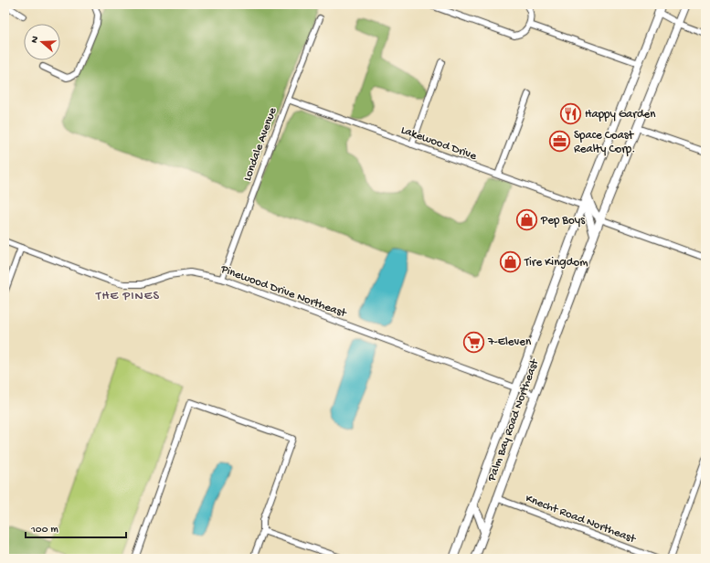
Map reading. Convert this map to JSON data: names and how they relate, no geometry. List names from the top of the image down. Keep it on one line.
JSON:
{"streets":{"main road":["Palm Bay Road Northeast"],"street":["Lakewood Drive","Londale Avenue","Pinewood Drive Northeast","Knecht Road Northeast"]},"crossings":[["Lakewood Drive","Londale Avenue"],["Lakewood Drive","Palm Bay Road Northeast"],["Londale Avenue","Pinewood Drive Northeast"],["Pinewood Drive Northeast","Palm Bay Road Northeast"],["Palm Bay Road Northeast","Knecht Road Northeast"]],"districts":["THE PINES"],"places":{"restaurant":["Happy Garden"],"office":["Space Coast Realty Corp."],"shop":["Pep Boys","Tire Kingdom"],"supermarket":["7-Eleven"]},"scale_bar":"100 m","north":"left"}
